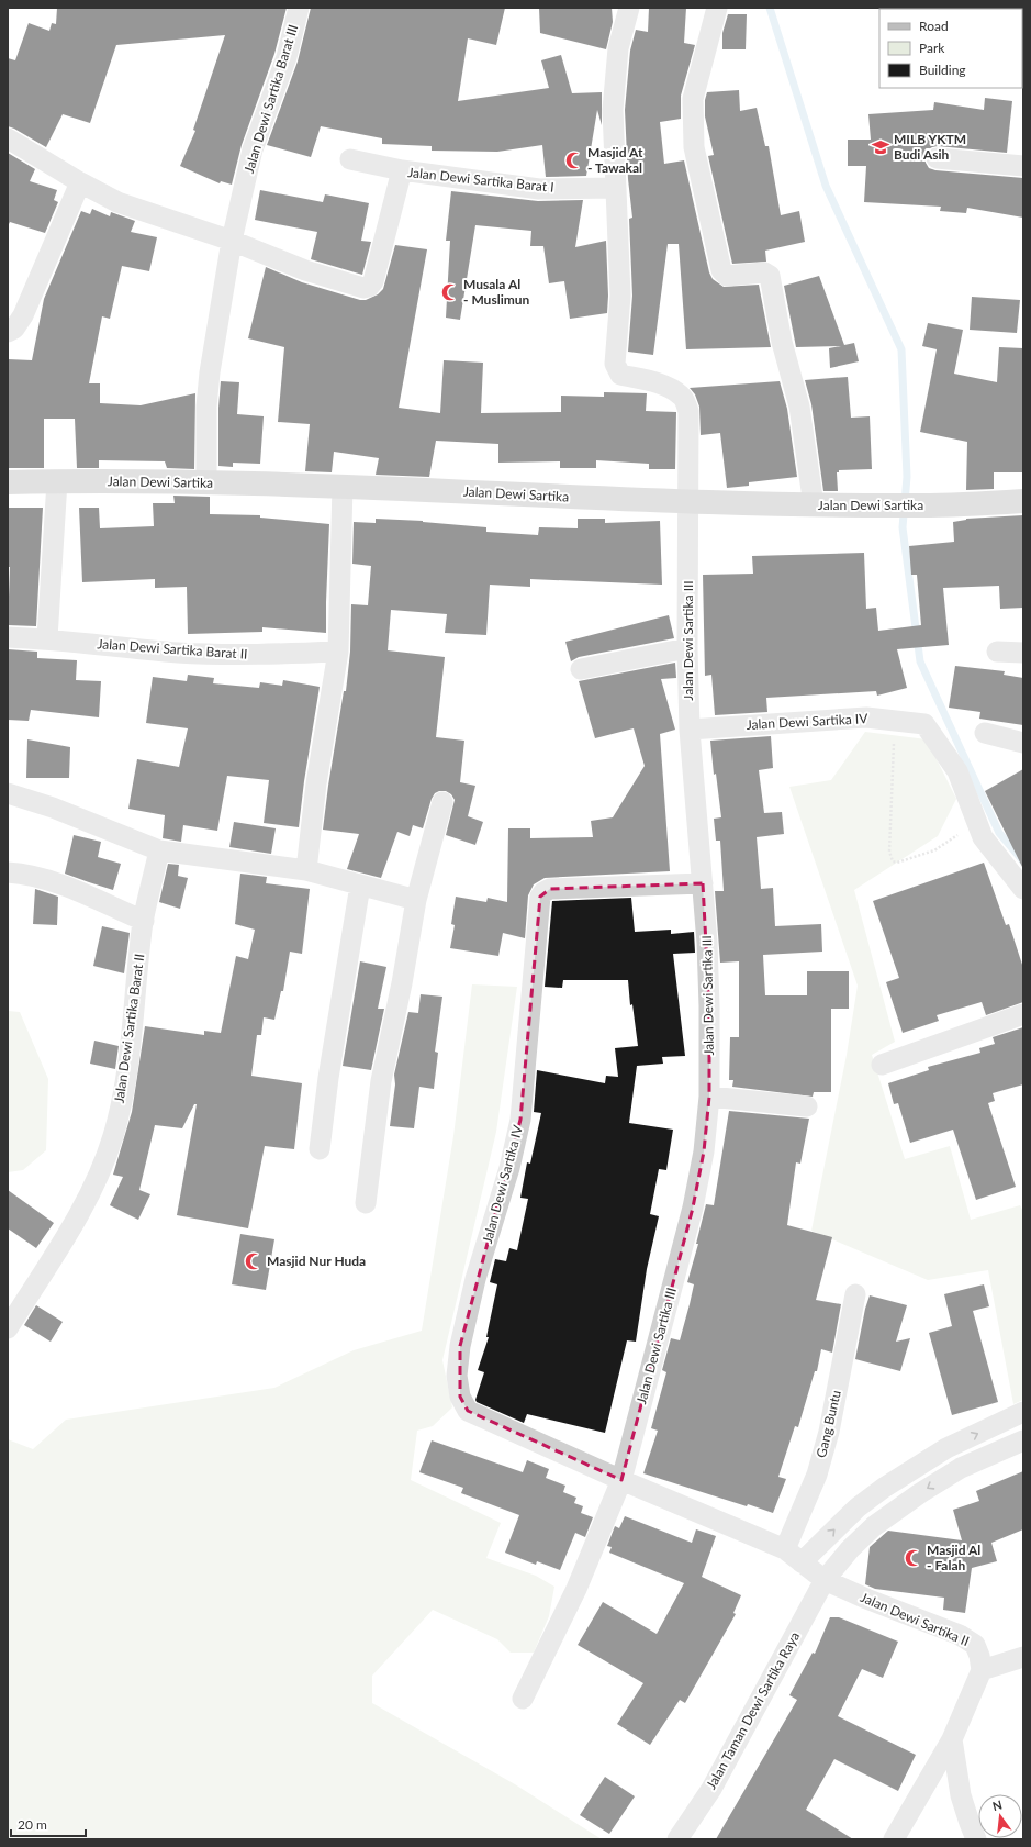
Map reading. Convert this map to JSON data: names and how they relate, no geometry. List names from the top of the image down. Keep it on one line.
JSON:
{"streets":{"street":["Jalan Dewi Sartika Barat III","Jalan Dewi Sartika Barat I","Jalan Dewi Sartika","Jalan Dewi Sartika III","Jalan Dewi Sartika Barat II","Jalan Dewi Sartika IV","Gang Buntu","Jalan Dewi Sartika II","Jalan Taman Dewi Sartika Raya"]},"crossings":[["Jalan Dewi Sartika Barat III","Jalan Dewi Sartika Barat I"],["Jalan Dewi Sartika Barat III","Jalan Dewi Sartika"],["Jalan Dewi Sartika","Jalan Dewi Sartika III"],["Jalan Dewi Sartika III","Jalan Dewi Sartika IV"],["Jalan Dewi Sartika II","Jalan Taman Dewi Sartika Raya"]],"places":{"school or university":["MILB YKTM Budi Asih"],"mosque":["Masjid At - Tawakal","Musala Al - Muslimun","Masjid Nur Huda","Masjid Al - Falah"]},"legend":["Road","Park","Building"],"scale_bar":"20 m","north":"top"}
